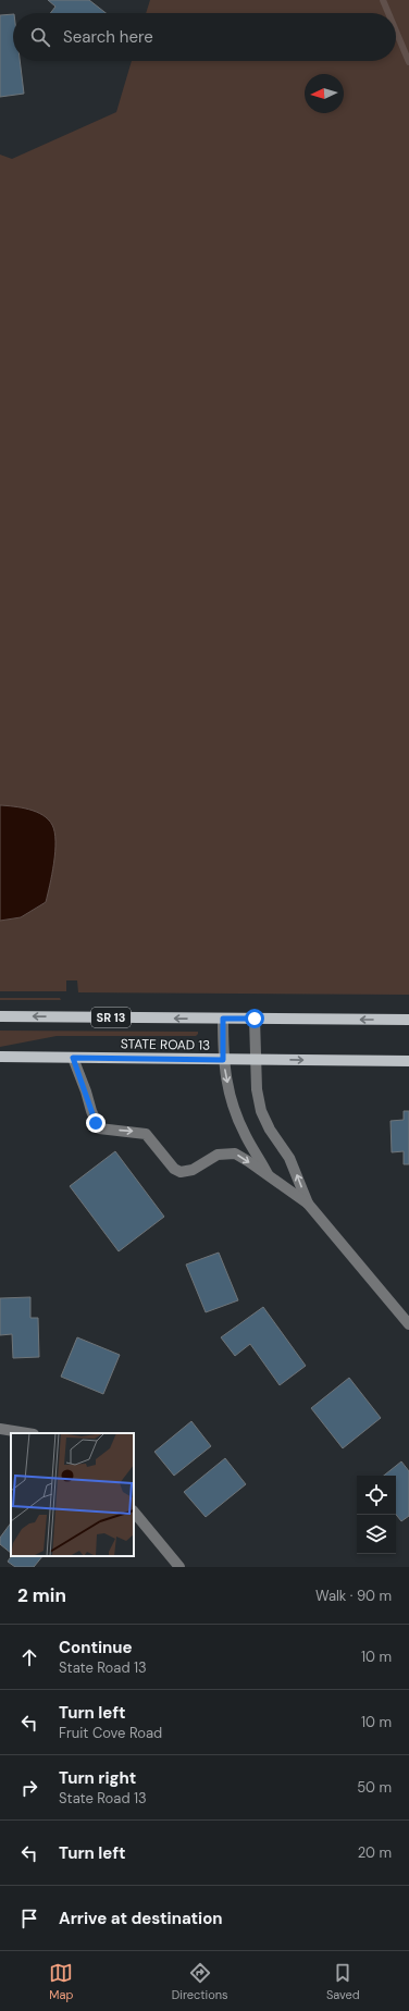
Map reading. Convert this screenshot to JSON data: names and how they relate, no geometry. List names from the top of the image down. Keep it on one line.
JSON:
{"streets":{"main road":["SR 13","STATE ROAD 13"]},"north":"left","page":{"search":"Search here","heading":["2 min","Walk · 90 m"],"list":[["Continue","State Road 13","10 m"],["Turn left","Fruit Cove Road","10 m"],["Turn right","State Road 13","50 m"],["Turn left","20 m"],"Arrive at destination"],"nav":["Map","Directions","Saved"]}}
